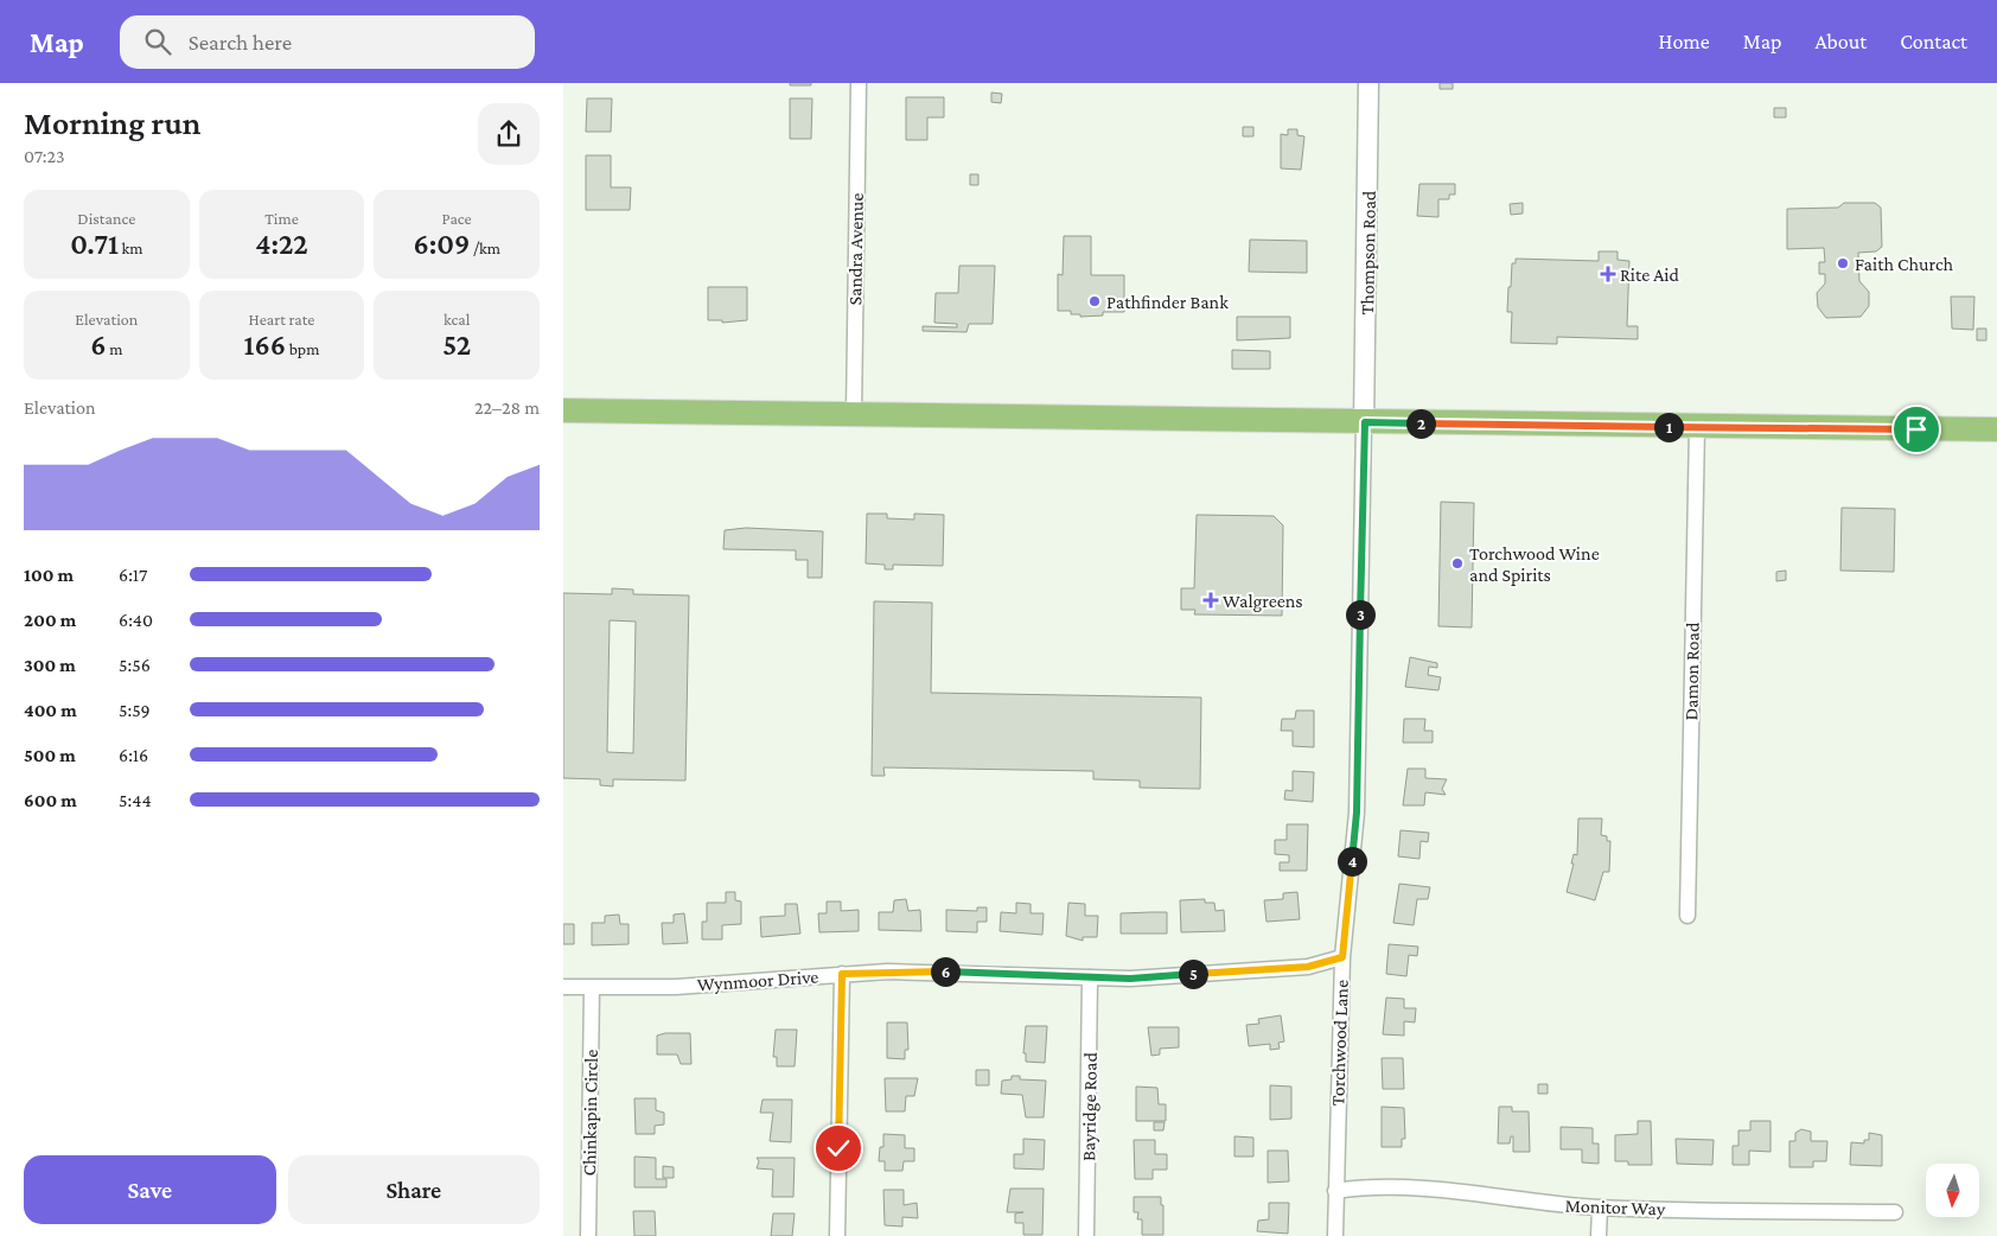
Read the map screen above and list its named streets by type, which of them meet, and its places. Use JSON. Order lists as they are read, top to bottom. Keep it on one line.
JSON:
{"streets":{"street":["Sandra Avenue","Thompson Road","Damon Road","Wynmoor Drive","Torchwood Lane","Bayridge Road","Chinkapin Circle","Monitor Way"]},"crossings":[["Thompson Road","Torchwood Lane"],["Wynmoor Drive","Torchwood Lane"],["Wynmoor Drive","Bayridge Road"],["Wynmoor Drive","Chinkapin Circle"],["Torchwood Lane","Monitor Way"]],"places":{"other":["Faith Church","Pathfinder Bank","Torchwood Wine and Spirits"],"health":["Rite Aid","Walgreens"]},"north":"bottom","page":{"header":"Map","search":"Search here","nav":["Home","Map","About","Contact"],"heading":["Morning run","07:23"],"stats":[["Distance","0.71 km"],["Time","4:22"],["Pace","6:09 /km"],["Elevation","6 m"],["Heart rate","166 bpm"],["kcal","52"]],"chart":["Elevation","22–28 m"],"pins":["2","1","3","4","6","5"],"list":[{"name":"100 m","note":"6:17"},{"name":"200 m","note":"6:40"},{"name":"300 m","note":"5:56"},{"name":"400 m","note":"5:59"},{"name":"500 m","note":"6:16"},{"name":"600 m","note":"5:44"}],"buttons":["Save","Share"]}}
